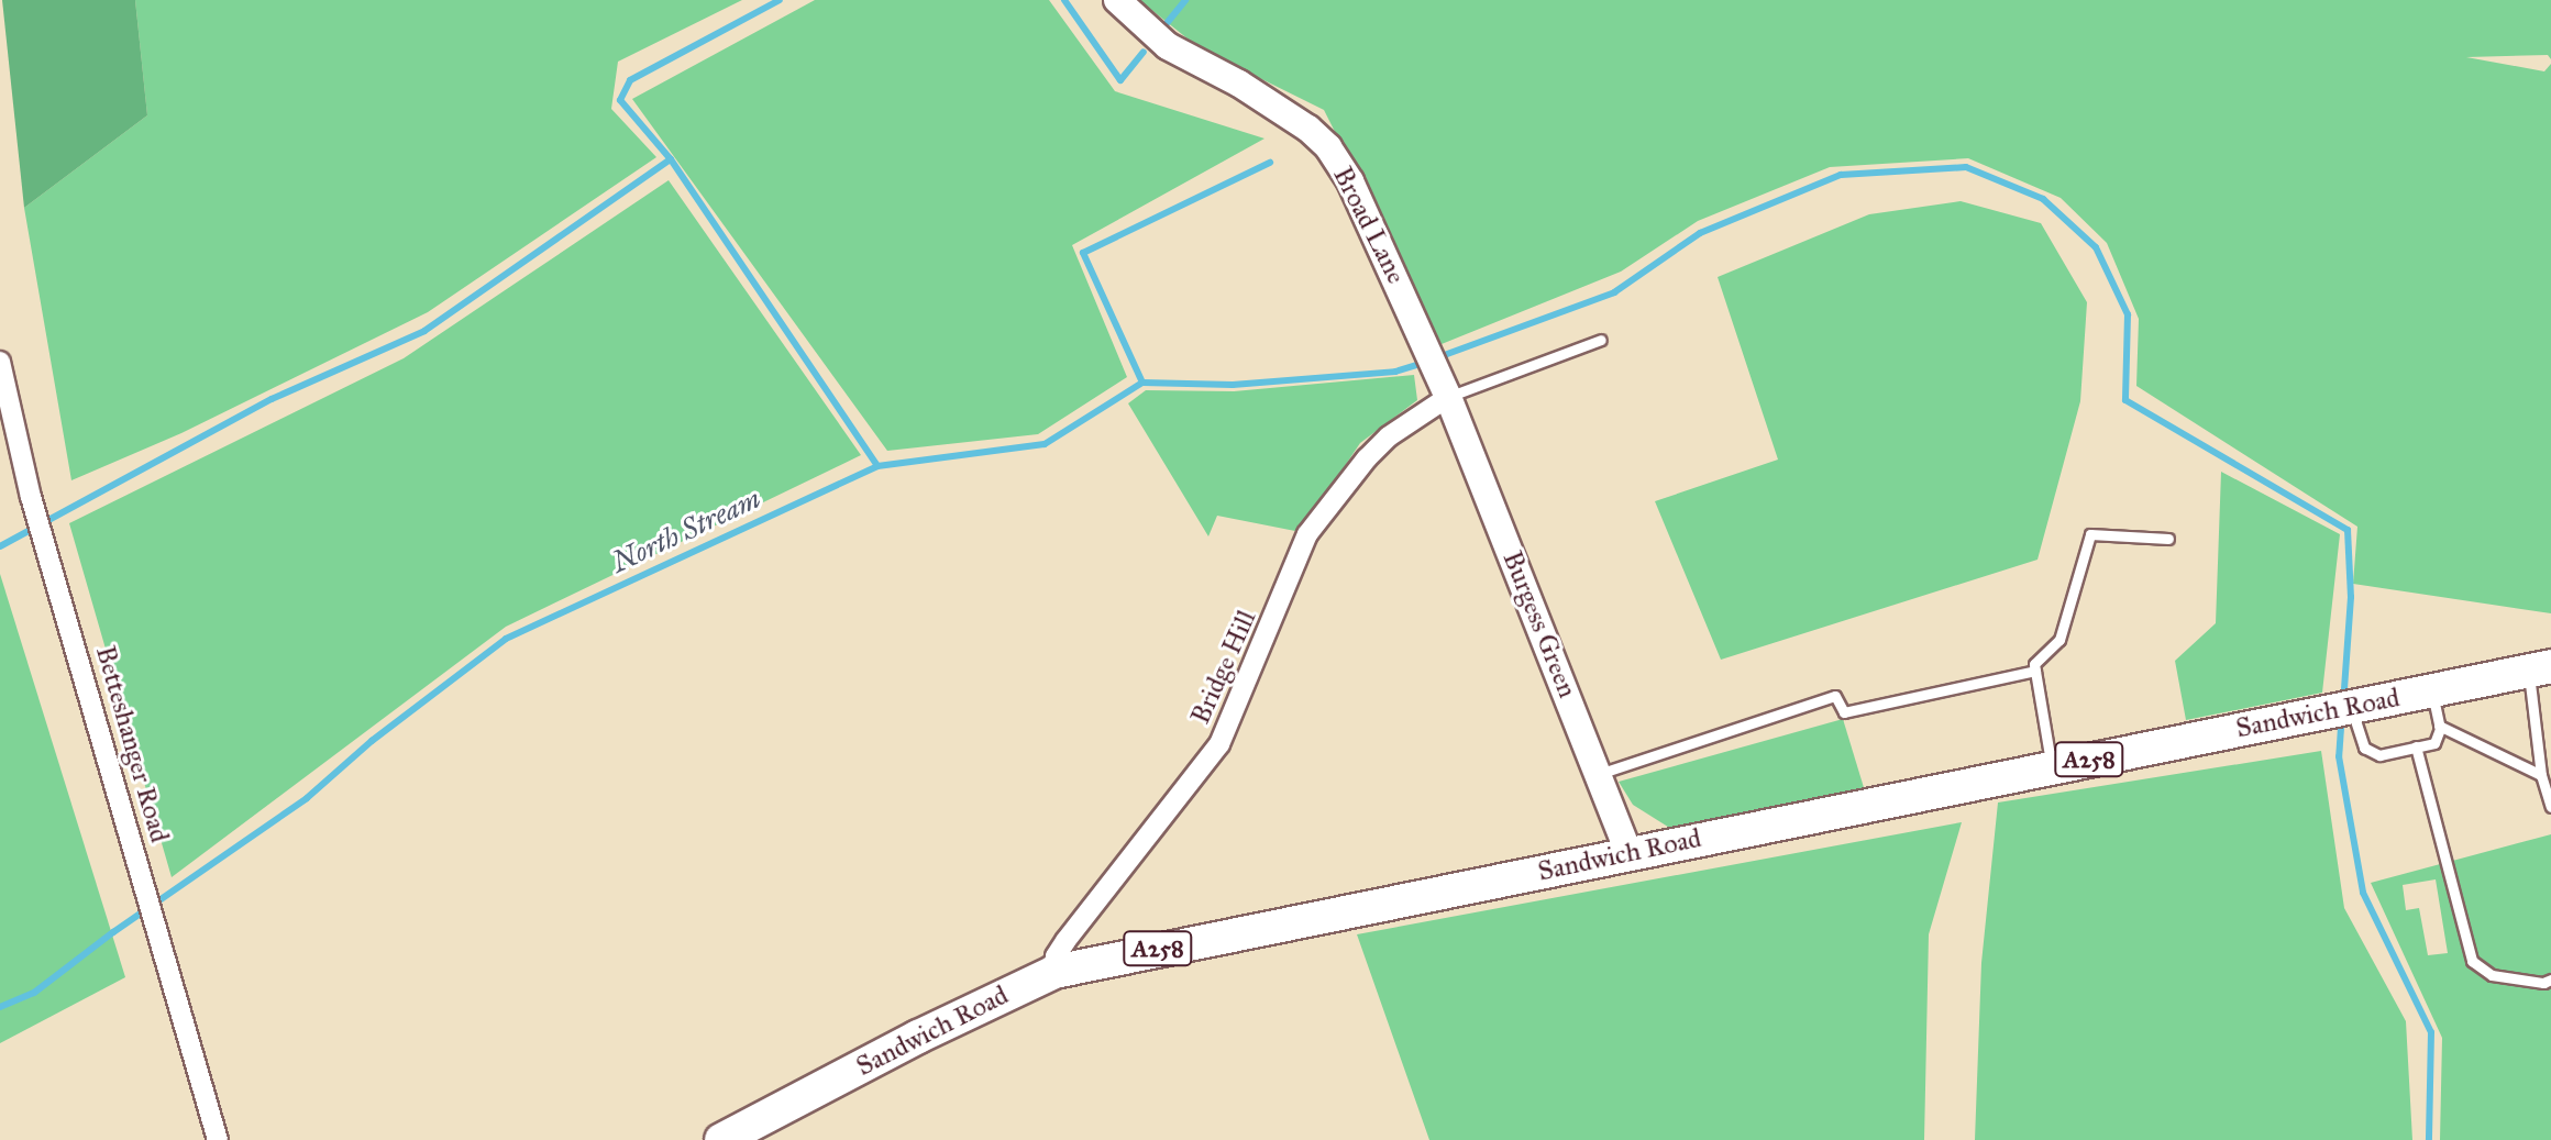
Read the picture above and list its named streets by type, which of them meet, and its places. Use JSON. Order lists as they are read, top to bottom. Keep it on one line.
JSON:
{"streets":{"main road":["Sandwich Road","A258"],"street":["Broad Lane","Burgess Green","Bridge Hill","Betteshanger Road"]},"crossings":[["Broad Lane","Burgess Green"],["Broad Lane","Bridge Hill"],["Burgess Green","Bridge Hill"],["Burgess Green","Sandwich Road"],["Bridge Hill","Sandwich Road"]],"water":["North Stream"]}
